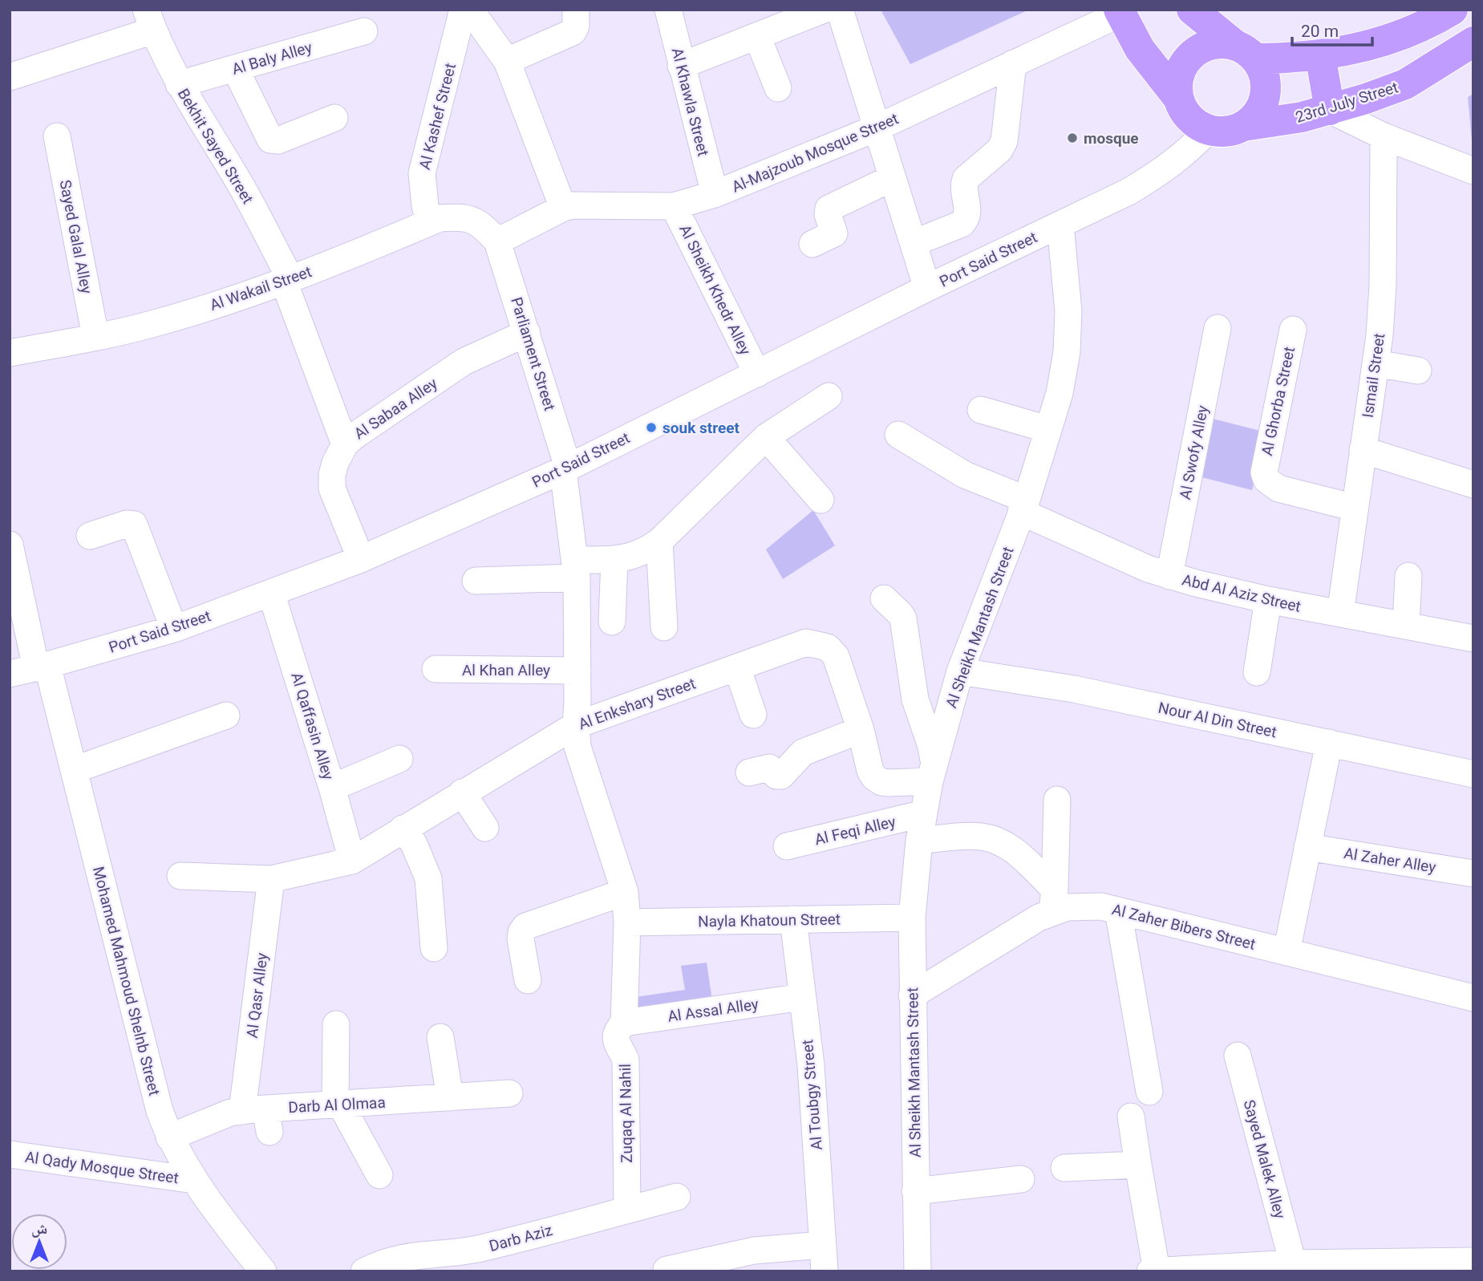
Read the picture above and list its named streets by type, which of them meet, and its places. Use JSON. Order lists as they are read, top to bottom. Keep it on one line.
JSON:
{"streets":{"main road":["23rd July Street"],"street":["Al Baly Alley","Al Khawla Street","Al Kashef Street","Bekhit Sayed Street","Al-Majzoub Mosque Street","Sayed Galal Alley","Port Said Street","Al Wakail Street","Al Sheikh Khedr Alley","Parliament Street","Ismail Street","Al Ghorba Street","Al Sabaa Alley","Al Swofy Alley","Abd Al Aziz Street","Al Sheikh Mantash Street","Al Khan Alley","Al Enkshary Street","Nour Al Din Street","Al Qaffasin Alley","Al Feqi Alley","Al Zaher Alley","Nayla Khatoun Street","Al Zaher Bibers Street","Mohamed Mahmoud Shelnb Street","Al Qasr Alley","Al Assal Alley","Al Toubgy Street","Darb Al Olmaa","Zuqaq Al Nahil","Sayed Malek Alley","Al Qady Mosque Street","Darb Aziz"]},"crossings":[["Al Baly Alley","Bekhit Sayed Street"],["Al Khawla Street","Al-Majzoub Mosque Street"],["23rd July Street","Port Said Street"],["Al Kashef Street","Al Wakail Street"],["Bekhit Sayed Street","Al Wakail Street"],["Bekhit Sayed Street","Al Sabaa Alley"],["Al-Majzoub Mosque Street","Al Wakail Street"],["Al-Majzoub Mosque Street","Al Sheikh Khedr Alley"],["Al-Majzoub Mosque Street","Parliament Street"],["Sayed Galal Alley","Al Wakail Street"],["Port Said Street","Al Sheikh Khedr Alley"],["Port Said Street","Parliament Street"],["Port Said Street","Al Sabaa Alley"],["Port Said Street","Al Sheikh Mantash Street"],["Port Said Street","Al Qaffasin Alley"],["Port Said Street","Mohamed Mahmoud Shelnb Street"],["Al Wakail Street","Parliament Street"],["Parliament Street","Al Sabaa Alley"],["Parliament Street","Al Khan Alley"],["Parliament Street","Al Enkshary Street"],["Parliament Street","Nayla Khatoun Street"],["Parliament Street","Al Assal Alley"],["Parliament Street","Zuqaq Al Nahil"],["Ismail Street","Al Ghorba Street"],["Ismail Street","Abd Al Aziz Street"],["Al Swofy Alley","Abd Al Aziz Street"],["Abd Al Aziz Street","Al Sheikh Mantash Street"],["Al Sheikh Mantash Street","Al Enkshary Street"],["Al Sheikh Mantash Street","Nour Al Din Street"],["Al Sheikh Mantash Street","Al Feqi Alley"],["Al Sheikh Mantash Street","Nayla Khatoun Street"],["Al Sheikh Mantash Street","Al Zaher Bibers Street"],["Al Enkshary Street","Al Qaffasin Alley"],["Al Enkshary Street","Al Qasr Alley"],["Nayla Khatoun Street","Al Toubgy Street"],["Mohamed Mahmoud Shelnb Street","Darb Al Olmaa"],["Mohamed Mahmoud Shelnb Street","Al Qady Mosque Street"],["Al Qasr Alley","Darb Al Olmaa"],["Al Assal Alley","Al Toubgy Street"],["Al Assal Alley","Zuqaq Al Nahil"],["Zuqaq Al Nahil","Darb Aziz"]],"places":["mosque","souk street"],"scale_bar":"20 m","north":"top"}
